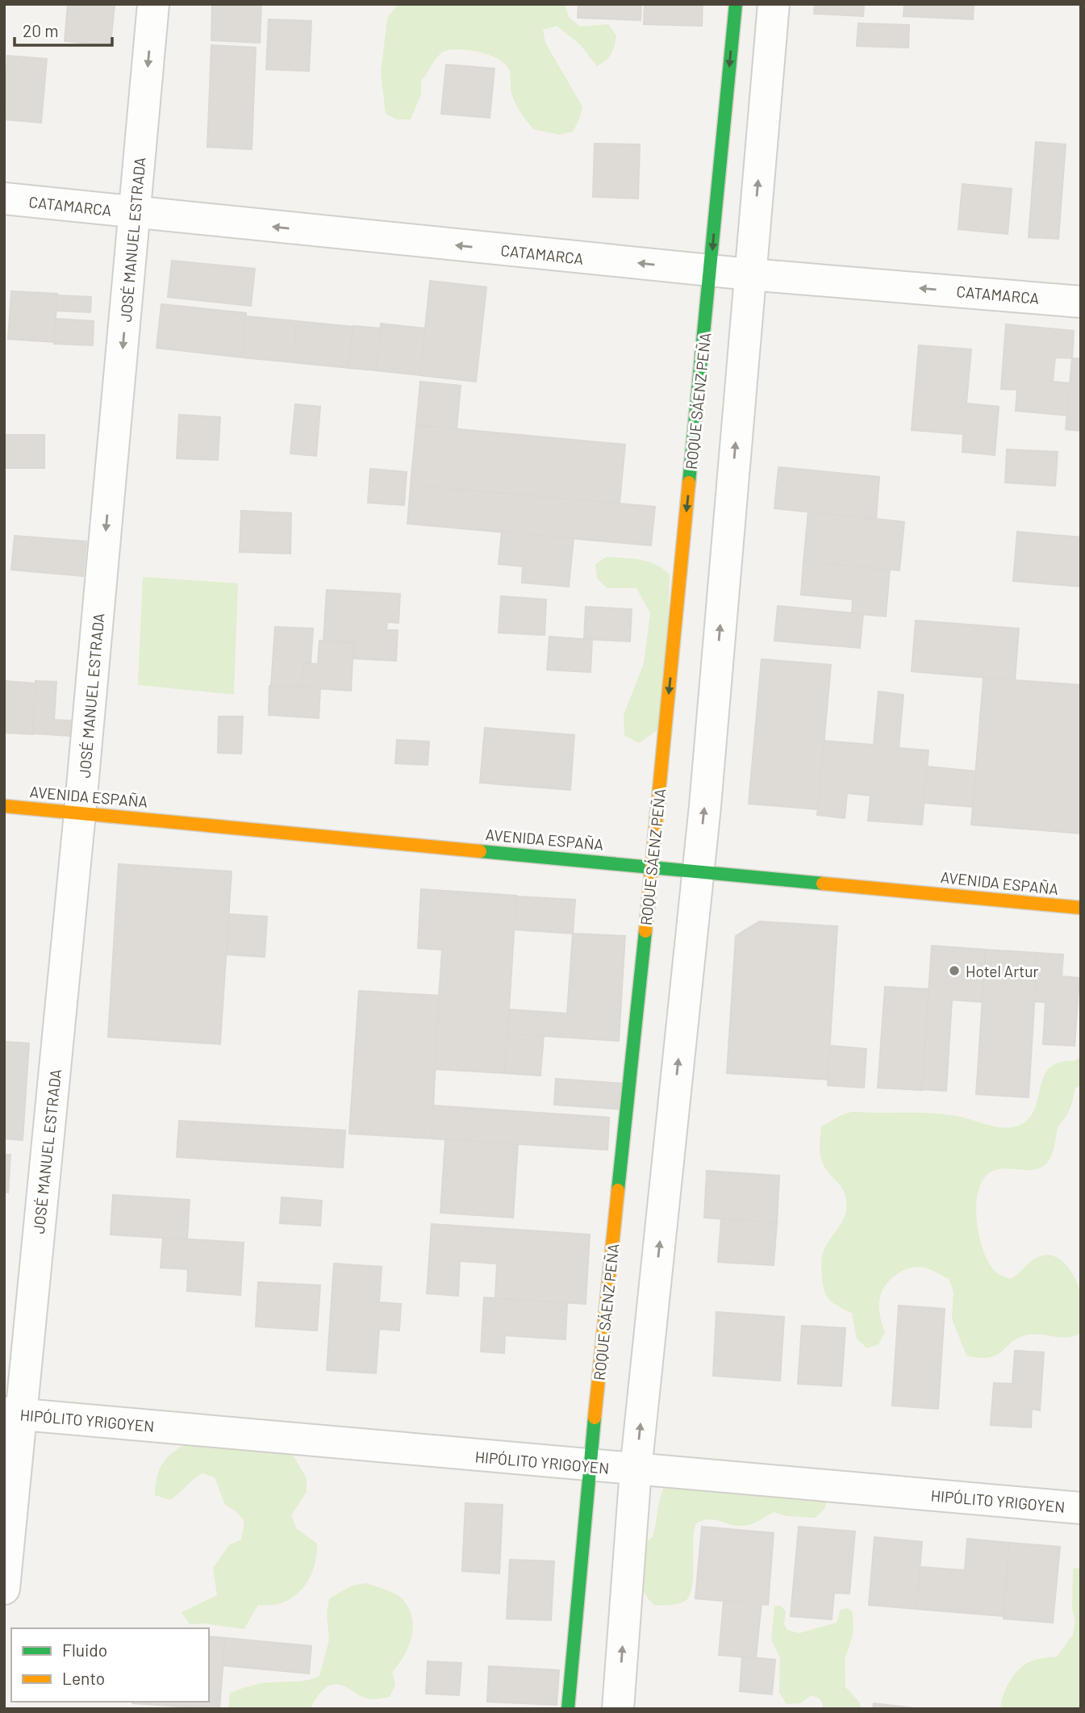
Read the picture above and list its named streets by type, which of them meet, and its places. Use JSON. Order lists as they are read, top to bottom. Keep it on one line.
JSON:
{"streets":{"street":["CATAMARCA","JOSÉ MANUEL ESTRADA","ROQUE SÁENZ PEÑA","AVENIDA ESPAÑA","HIPÓLITO YRIGOYEN"]},"crossings":[["CATAMARCA","JOSÉ MANUEL ESTRADA"],["CATAMARCA","ROQUE SÁENZ PEÑA"],["JOSÉ MANUEL ESTRADA","AVENIDA ESPAÑA"],["JOSÉ MANUEL ESTRADA","HIPÓLITO YRIGOYEN"],["ROQUE SÁENZ PEÑA","AVENIDA ESPAÑA"],["ROQUE SÁENZ PEÑA","HIPÓLITO YRIGOYEN"]],"one_way":["CATAMARCA","JOSÉ MANUEL ESTRADA"],"places":["Hotel Artur"],"legend":["Fluido","Lento"],"scale_bar":"20 m"}
